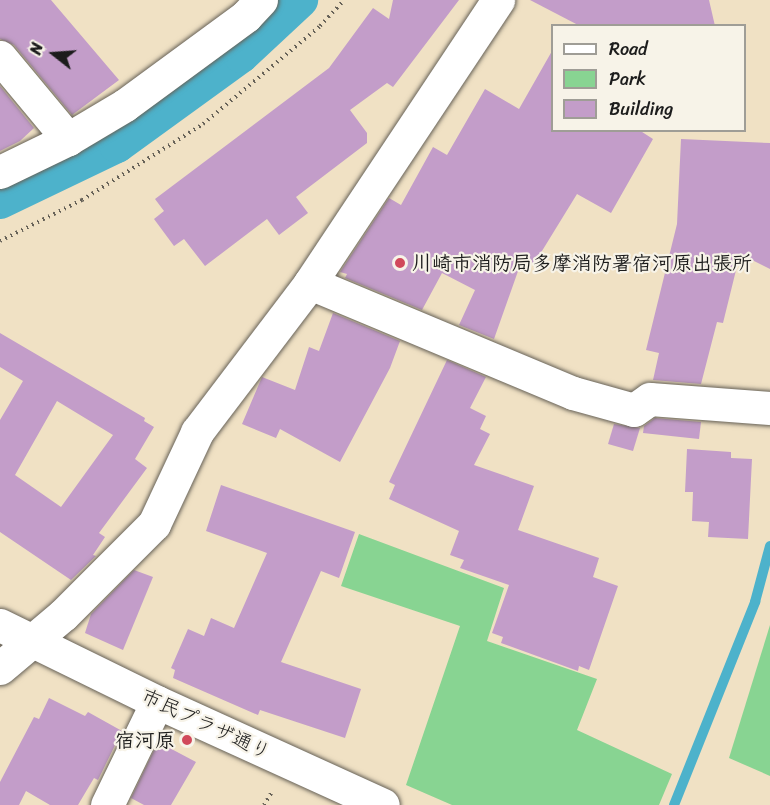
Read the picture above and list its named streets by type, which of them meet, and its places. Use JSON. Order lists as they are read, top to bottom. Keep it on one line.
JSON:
{"streets":{"street":["市民プラザ通り"]},"places":["川崎市消防局多摩消防署宿河原出張所","宿河原"],"legend":["Road","Park","Building"],"north":"left"}
